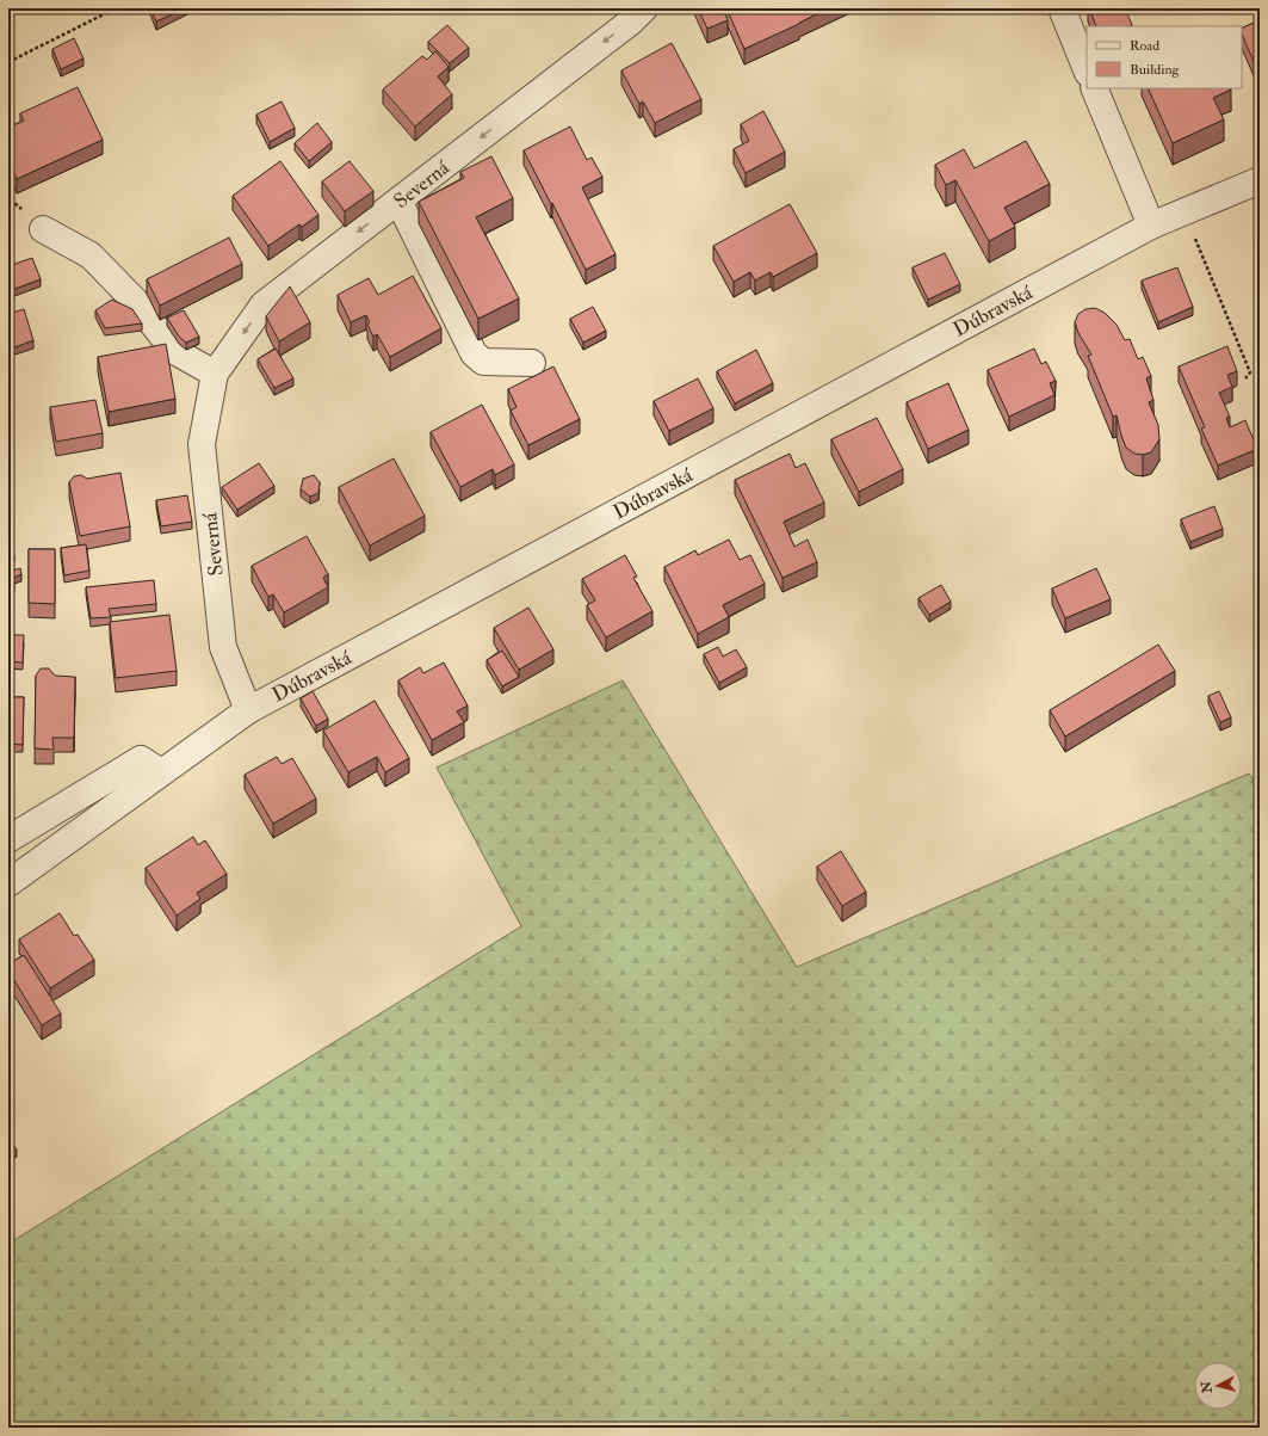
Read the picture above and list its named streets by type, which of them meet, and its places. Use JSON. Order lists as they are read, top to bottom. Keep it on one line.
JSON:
{"streets":{"street":["Severná","Dúbravská"]},"crossings":[["Severná","Dúbravská"]],"one_way":["Severná"],"legend":["Road","Building"],"north":"left"}
